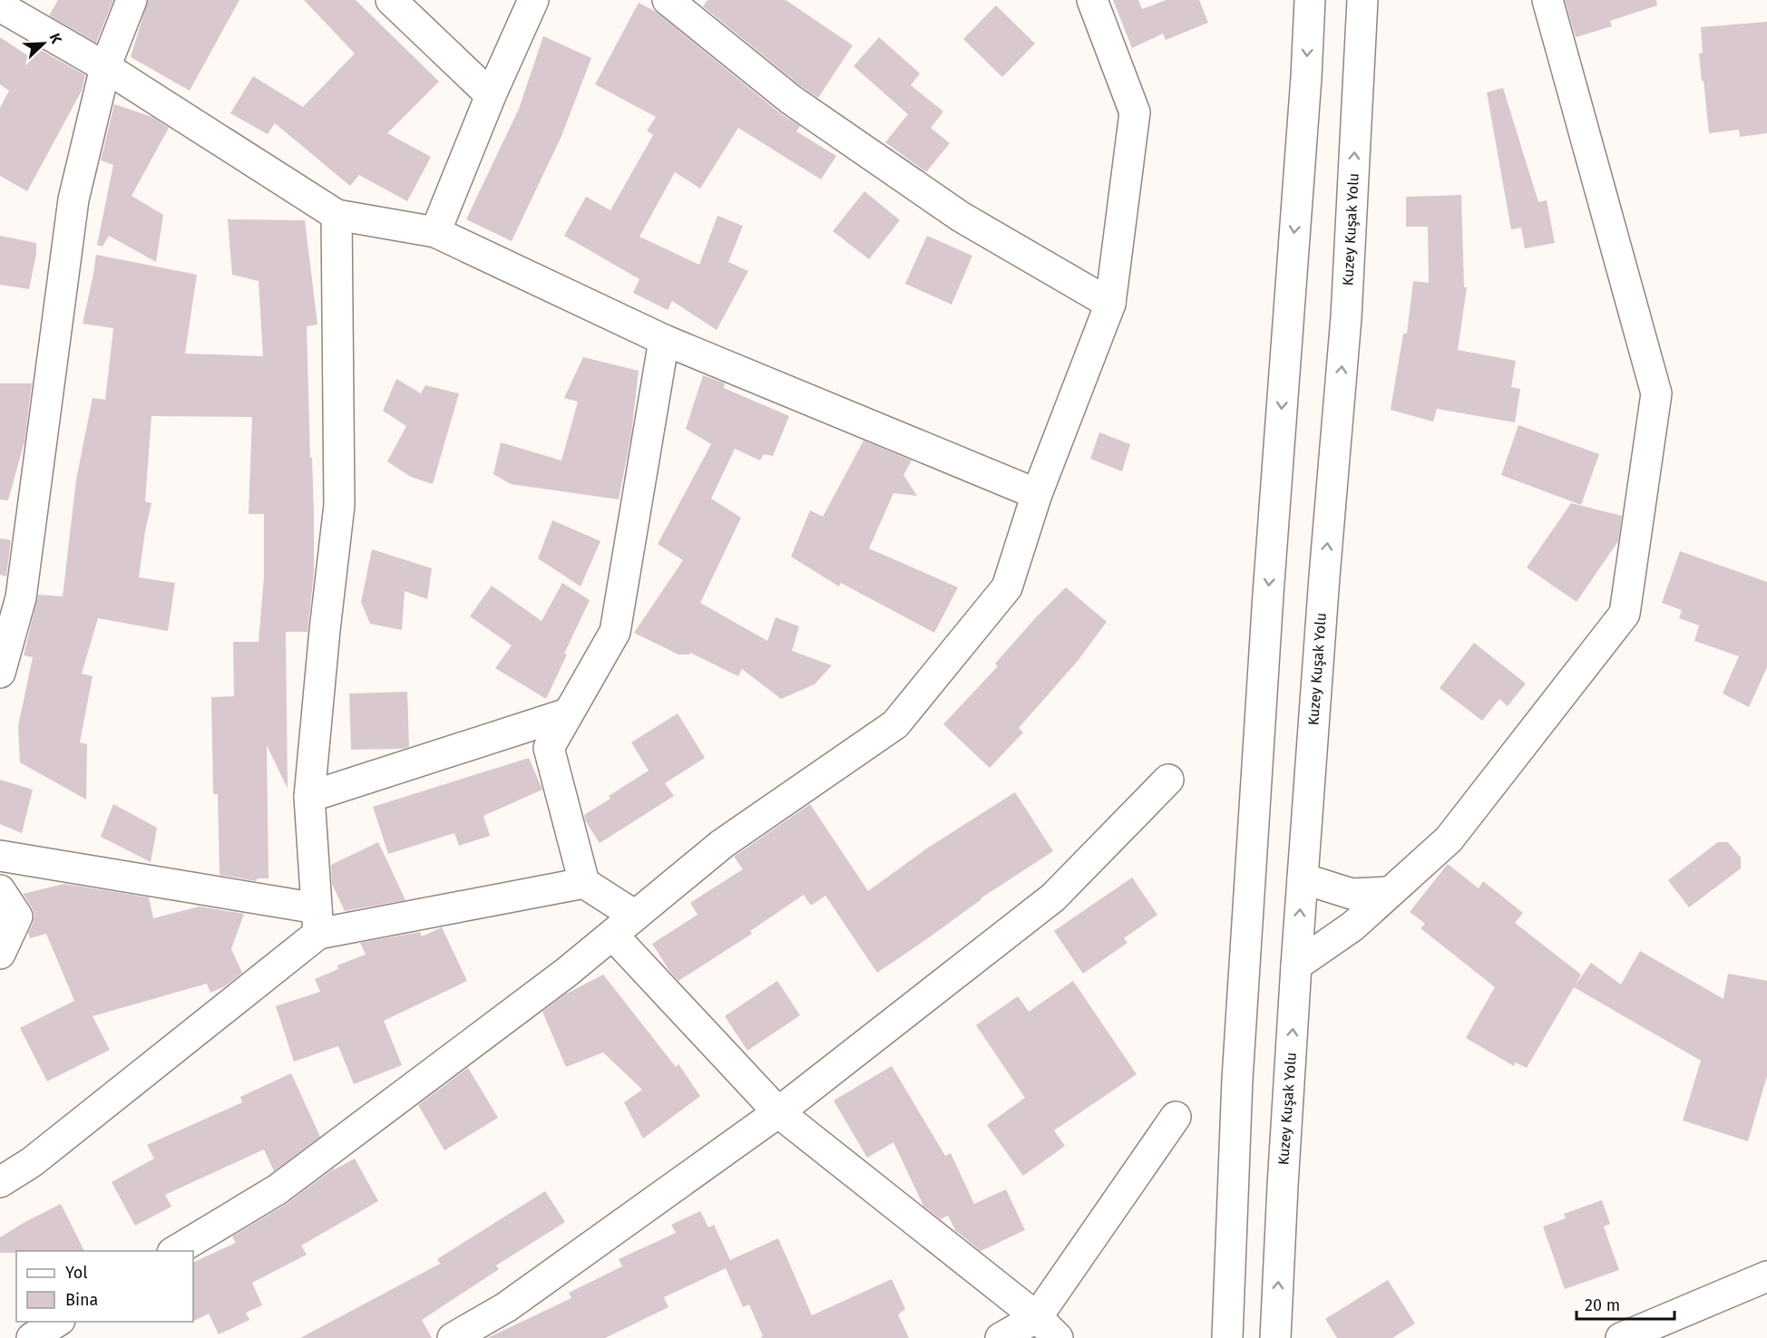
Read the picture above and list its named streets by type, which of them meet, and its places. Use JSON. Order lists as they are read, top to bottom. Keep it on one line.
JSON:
{"streets":{"street":["Kuzey Kuşak Yolu"]},"legend":["Yol","Bina"],"scale_bar":"20 m","north":"top right"}
